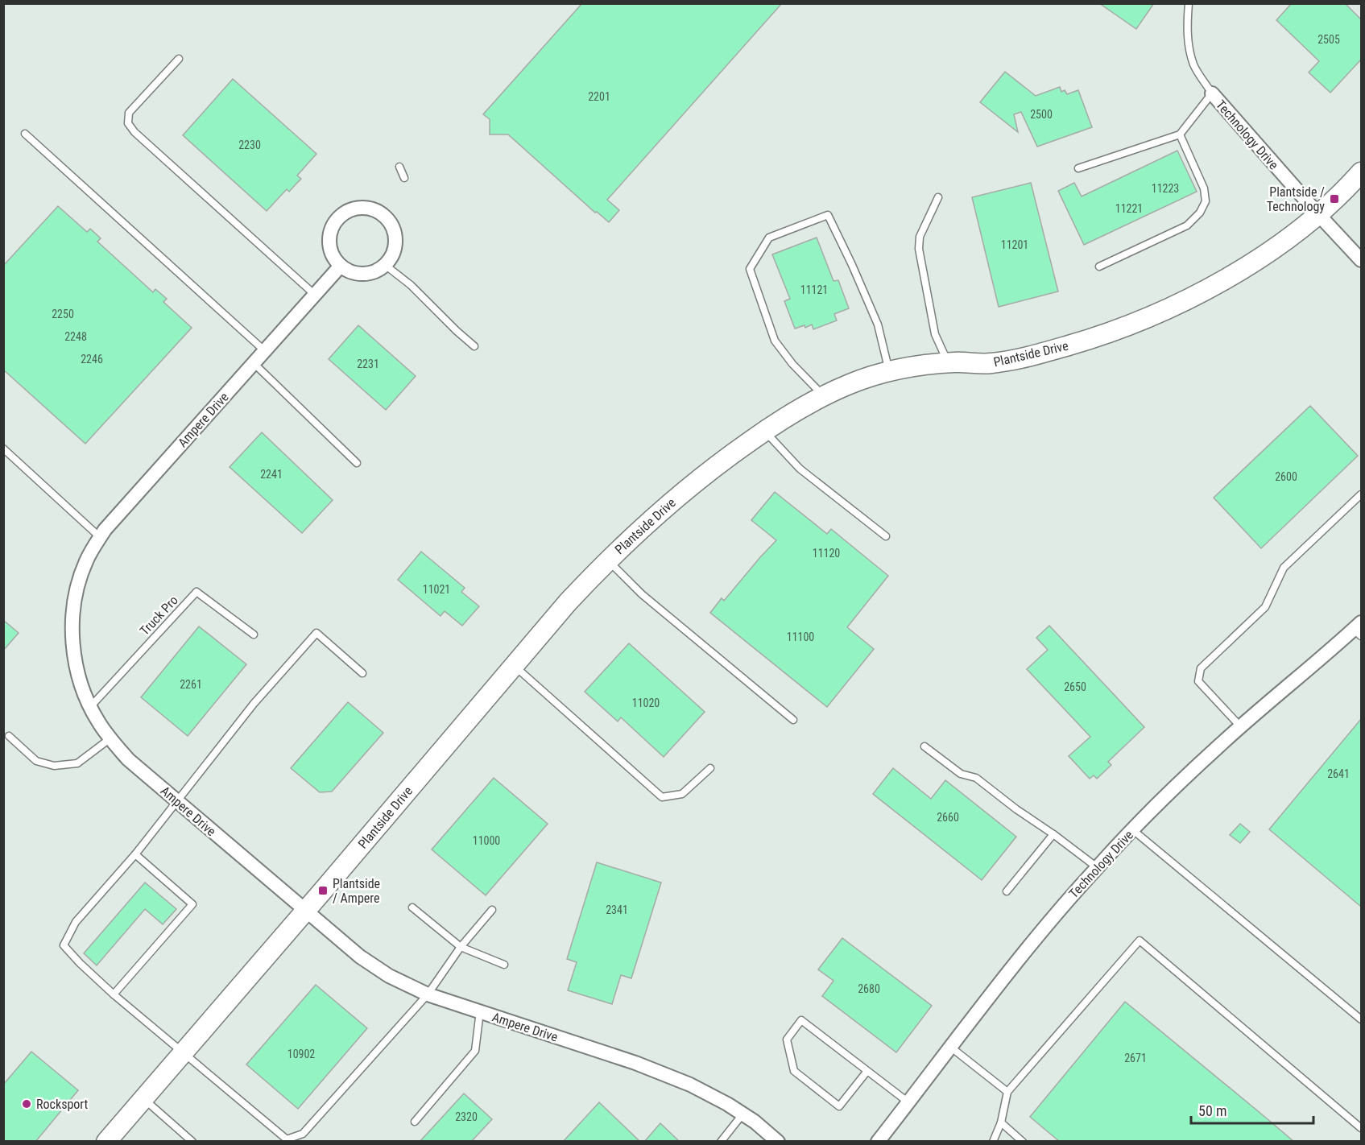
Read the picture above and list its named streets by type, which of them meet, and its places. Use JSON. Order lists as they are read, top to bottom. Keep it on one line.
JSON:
{"streets":{"street":["Technology Drive","Plantside Drive","Ampere Drive"],"lane":["Truck Pro"]},"crossings":[["Technology Drive","Plantside Drive"],["Plantside Drive","Ampere Drive"],["Ampere Drive","Truck Pro"]],"places":{"transit":["Plantside / Technology","Plantside / Ampere"],"other":["Rocksport"]},"house_numbers":["2505","2201","2500","2230","11223","11221","11201","11121","2250","2248","2246","2231","2241","2600","11120","11021","11100","2261","2650","11020","2641","2660","11000","2341","2680","10902","2671","2320"],"scale_bar":"50 m"}
